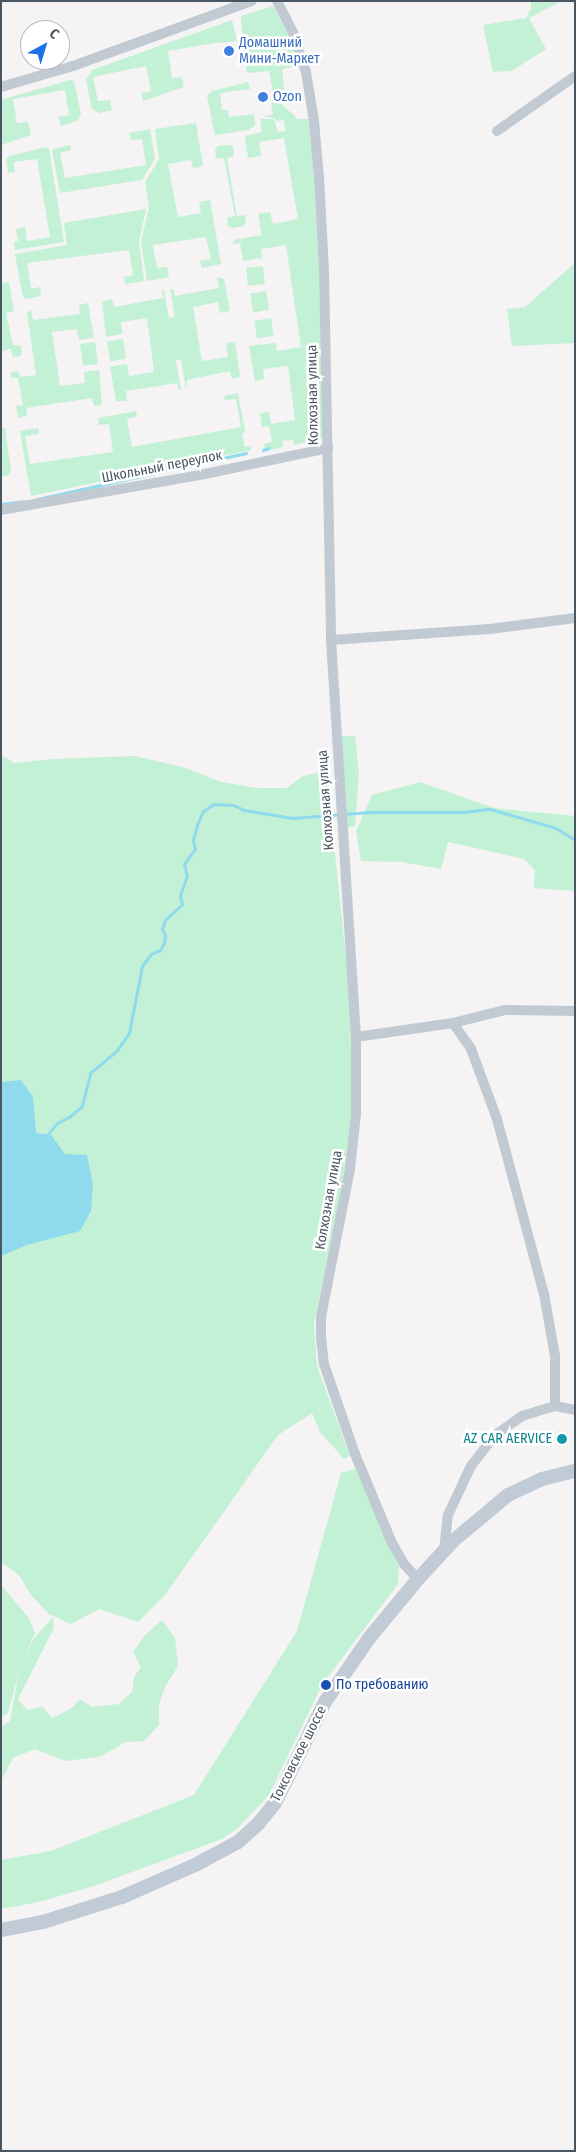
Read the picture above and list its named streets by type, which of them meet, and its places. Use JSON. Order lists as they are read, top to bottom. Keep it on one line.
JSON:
{"streets":{"main road":["Токсовское шоссе"],"street":["Колхозная улица","Школьный переулок"]},"crossings":[["Колхозная улица","Школьный переулок"],["Колхозная улица","Токсовское шоссе"]],"places":["Домашний Мини-Маркет","Ozon","AZ CAR AERVICE","По требованию"],"north":"top right"}
